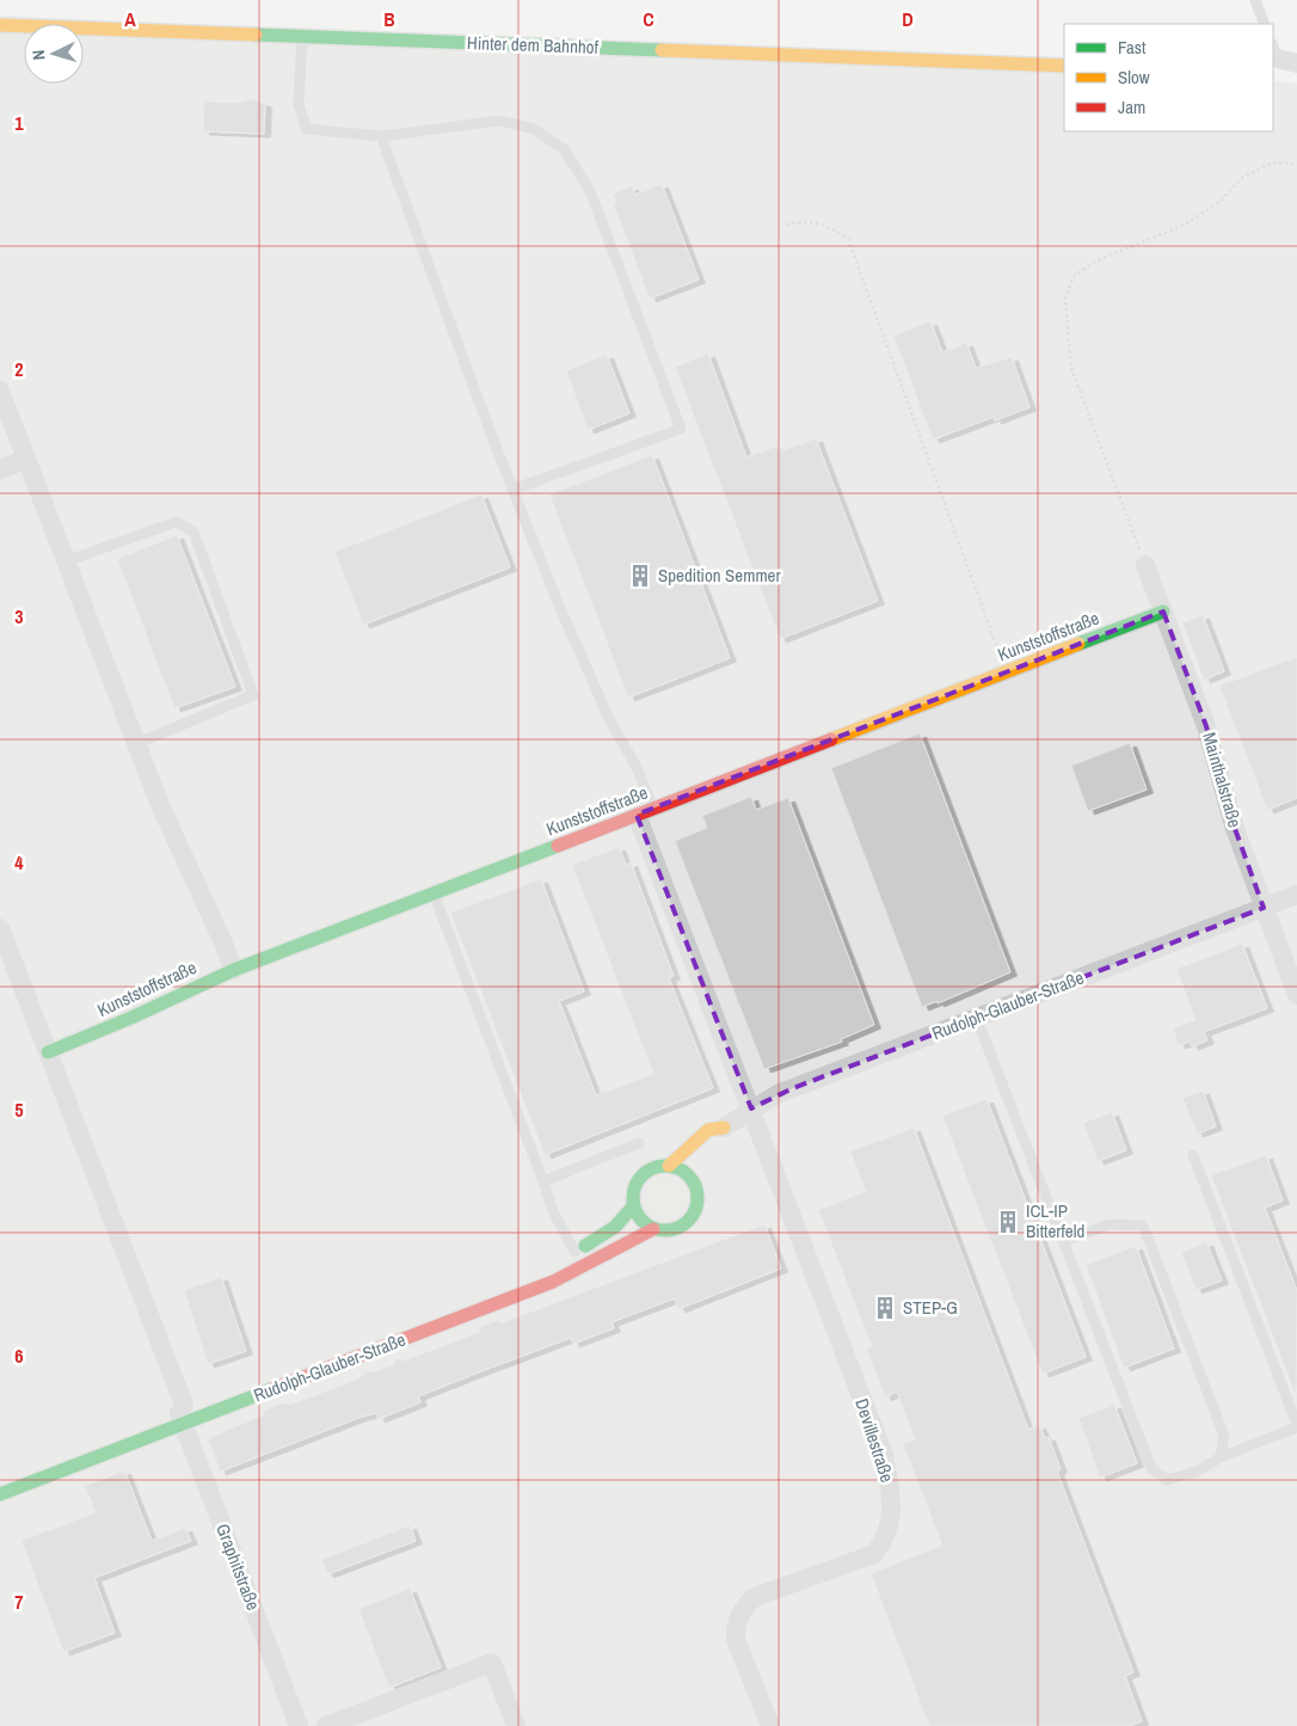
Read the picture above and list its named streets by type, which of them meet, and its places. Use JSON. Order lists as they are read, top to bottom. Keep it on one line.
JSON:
{"streets":{"street":["Hinter dem Bahnhof","Kunststoffstraße","Mainthalstraße","Rudolph-Glauber-Straße","Devillestraße","Graphitstraße"]},"crossings":[["Kunststoffstraße","Mainthalstraße"],["Kunststoffstraße","Devillestraße"],["Kunststoffstraße","Graphitstraße"],["Mainthalstraße","Rudolph-Glauber-Straße"],["Rudolph-Glauber-Straße","Devillestraße"],["Rudolph-Glauber-Straße","Graphitstraße"]],"places":{"building":["Spedition Semmer","ICL-IP Bitterfeld","STEP-G"]},"legend":["Fast","Slow","Jam"],"north":"left","grid":{"columns":["A","B","C","D"],"rows":["1","2","3","4","5","6","7"]}}
